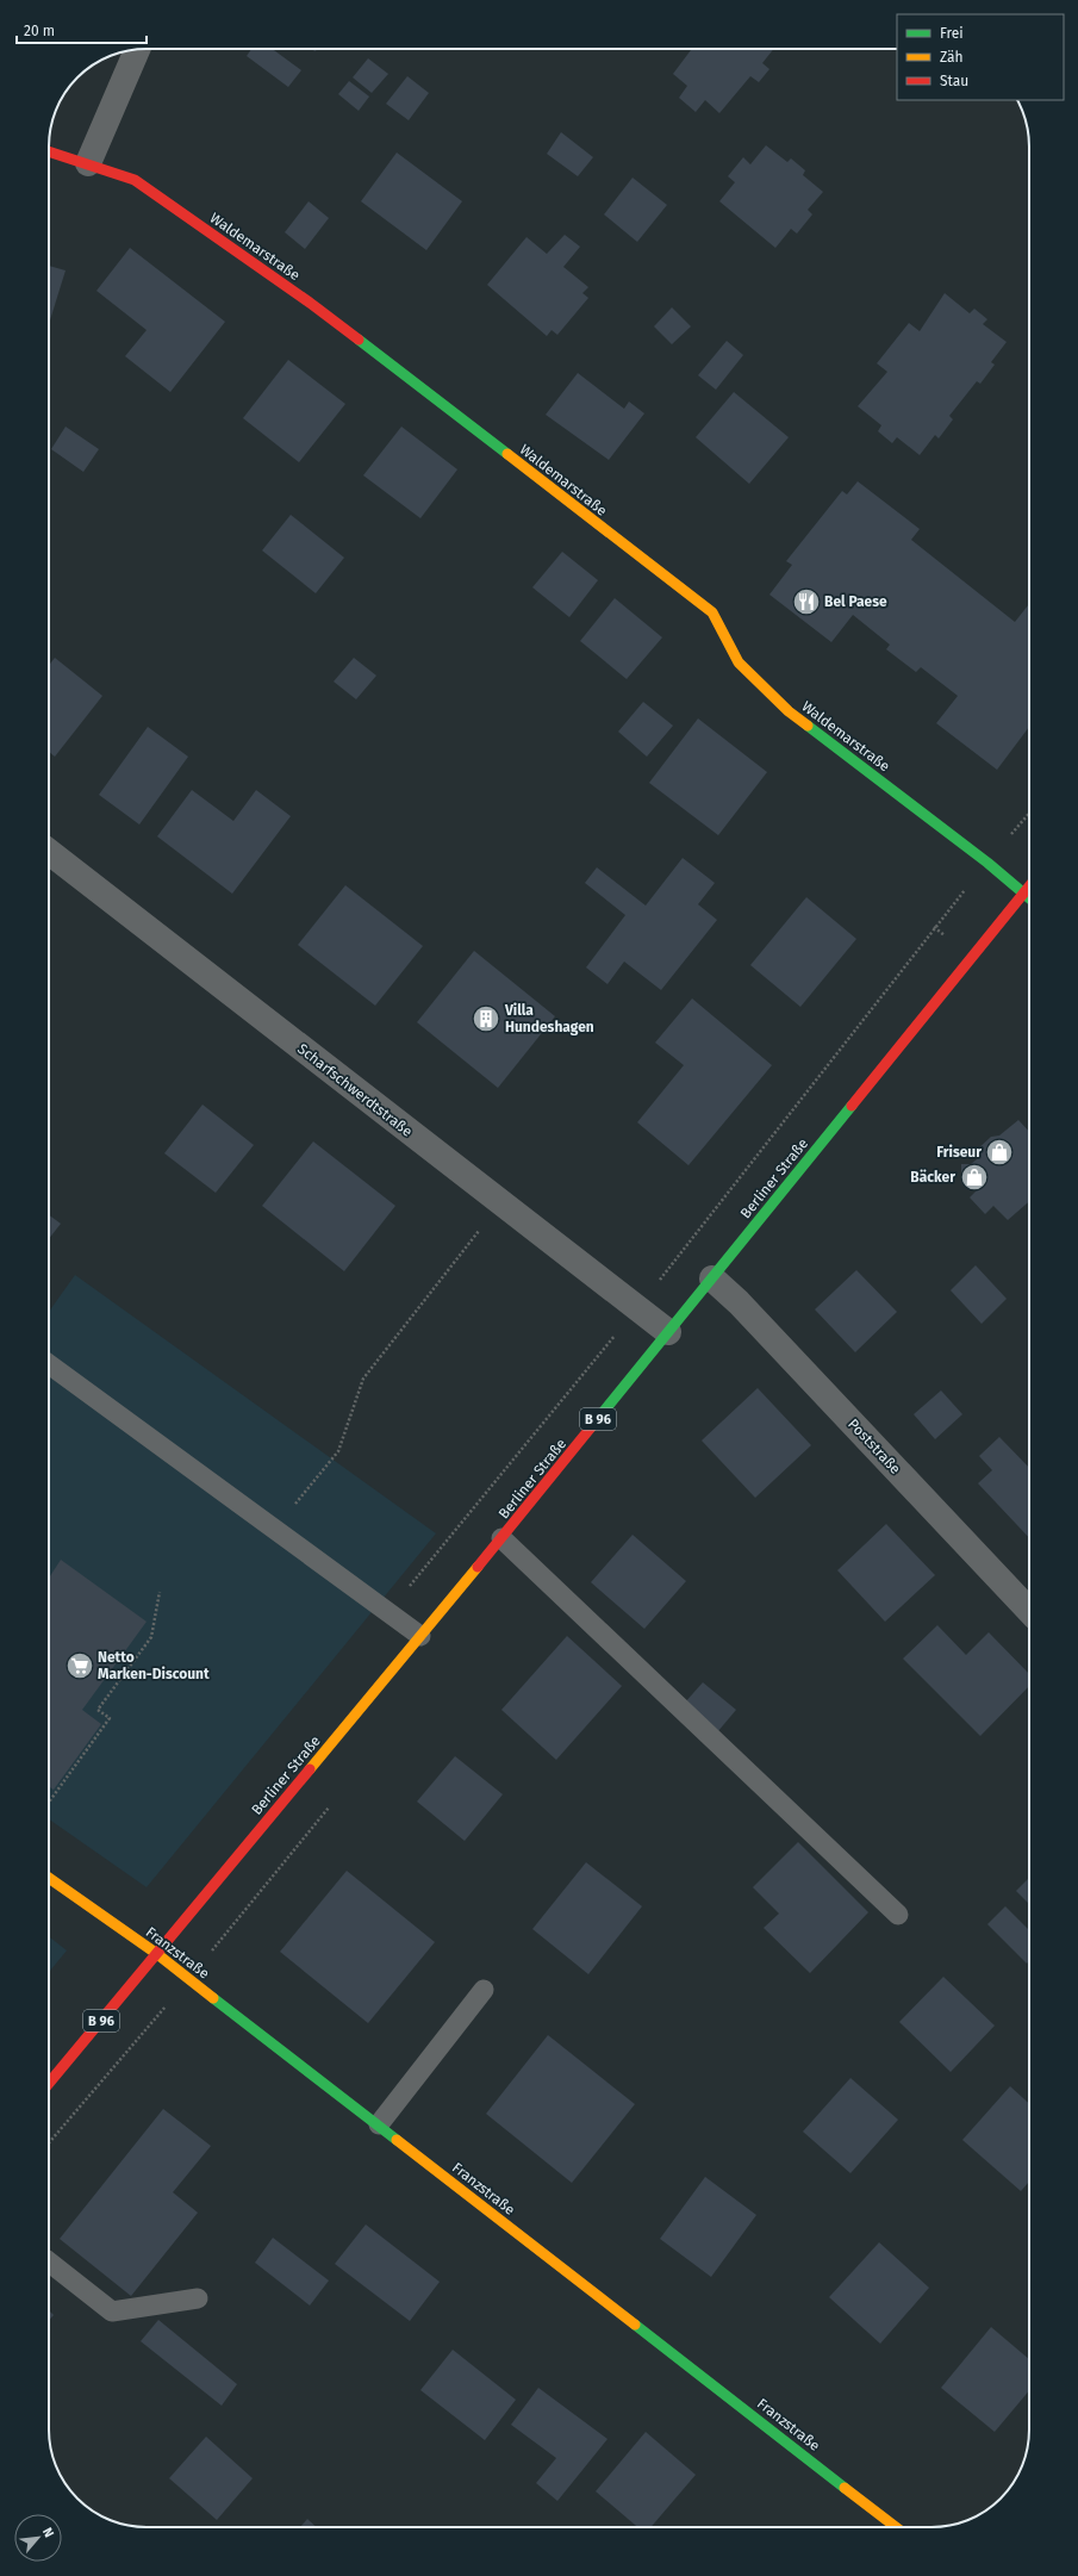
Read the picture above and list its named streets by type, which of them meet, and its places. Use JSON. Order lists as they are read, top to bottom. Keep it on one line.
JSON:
{"streets":{"street":["Waldemarstraße","Scharfschwerdtstraße","Berliner Straße","B 96","Poststraße","Franzstraße"]},"crossings":[["Waldemarstraße","Berliner Straße"],["Scharfschwerdtstraße","Berliner Straße"],["Berliner Straße","Poststraße"],["Berliner Straße","Franzstraße"]],"places":{"restaurant":["Bel Paese"],"building":["Villa Hundeshagen"],"shop":["Friseur","Bäcker"],"supermarket":["Netto Marken-Discount"]},"legend":["Frei","Zäh","Stau"],"scale_bar":"20 m","north":"top right"}
